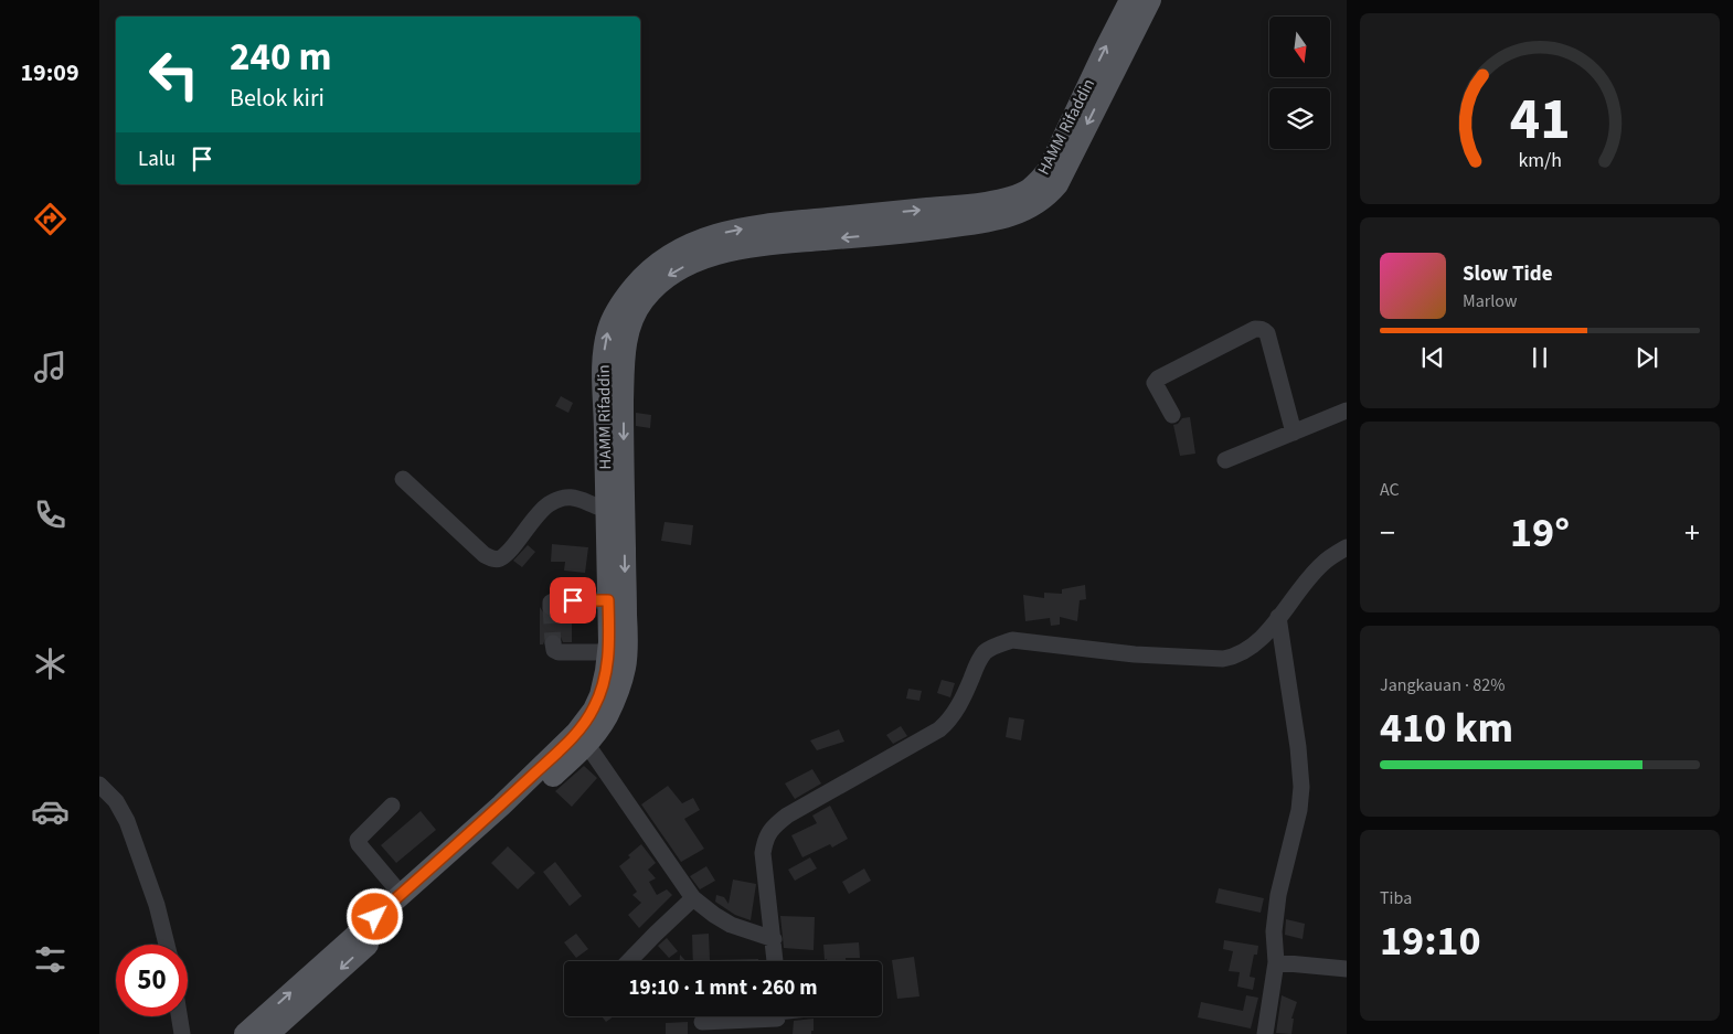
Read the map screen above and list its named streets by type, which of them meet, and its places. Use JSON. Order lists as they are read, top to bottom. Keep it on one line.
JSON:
{"streets":{"main road":["HAMM Rifaddin"]},"north":"bottom","page":{"tabs":"19:09","turn":["240 m","Belok kiri"],"then":"Lalu","song":["Slow Tide","Marlow"],"tile":["AC",["Jangkauan · 82%","410 km"],["Tiba","19:10"]],"heat":["−","19°","+"],"limit":"50","trip":"19:10 · 1 mnt · 260 m","gauge":["41","km/h"]}}
